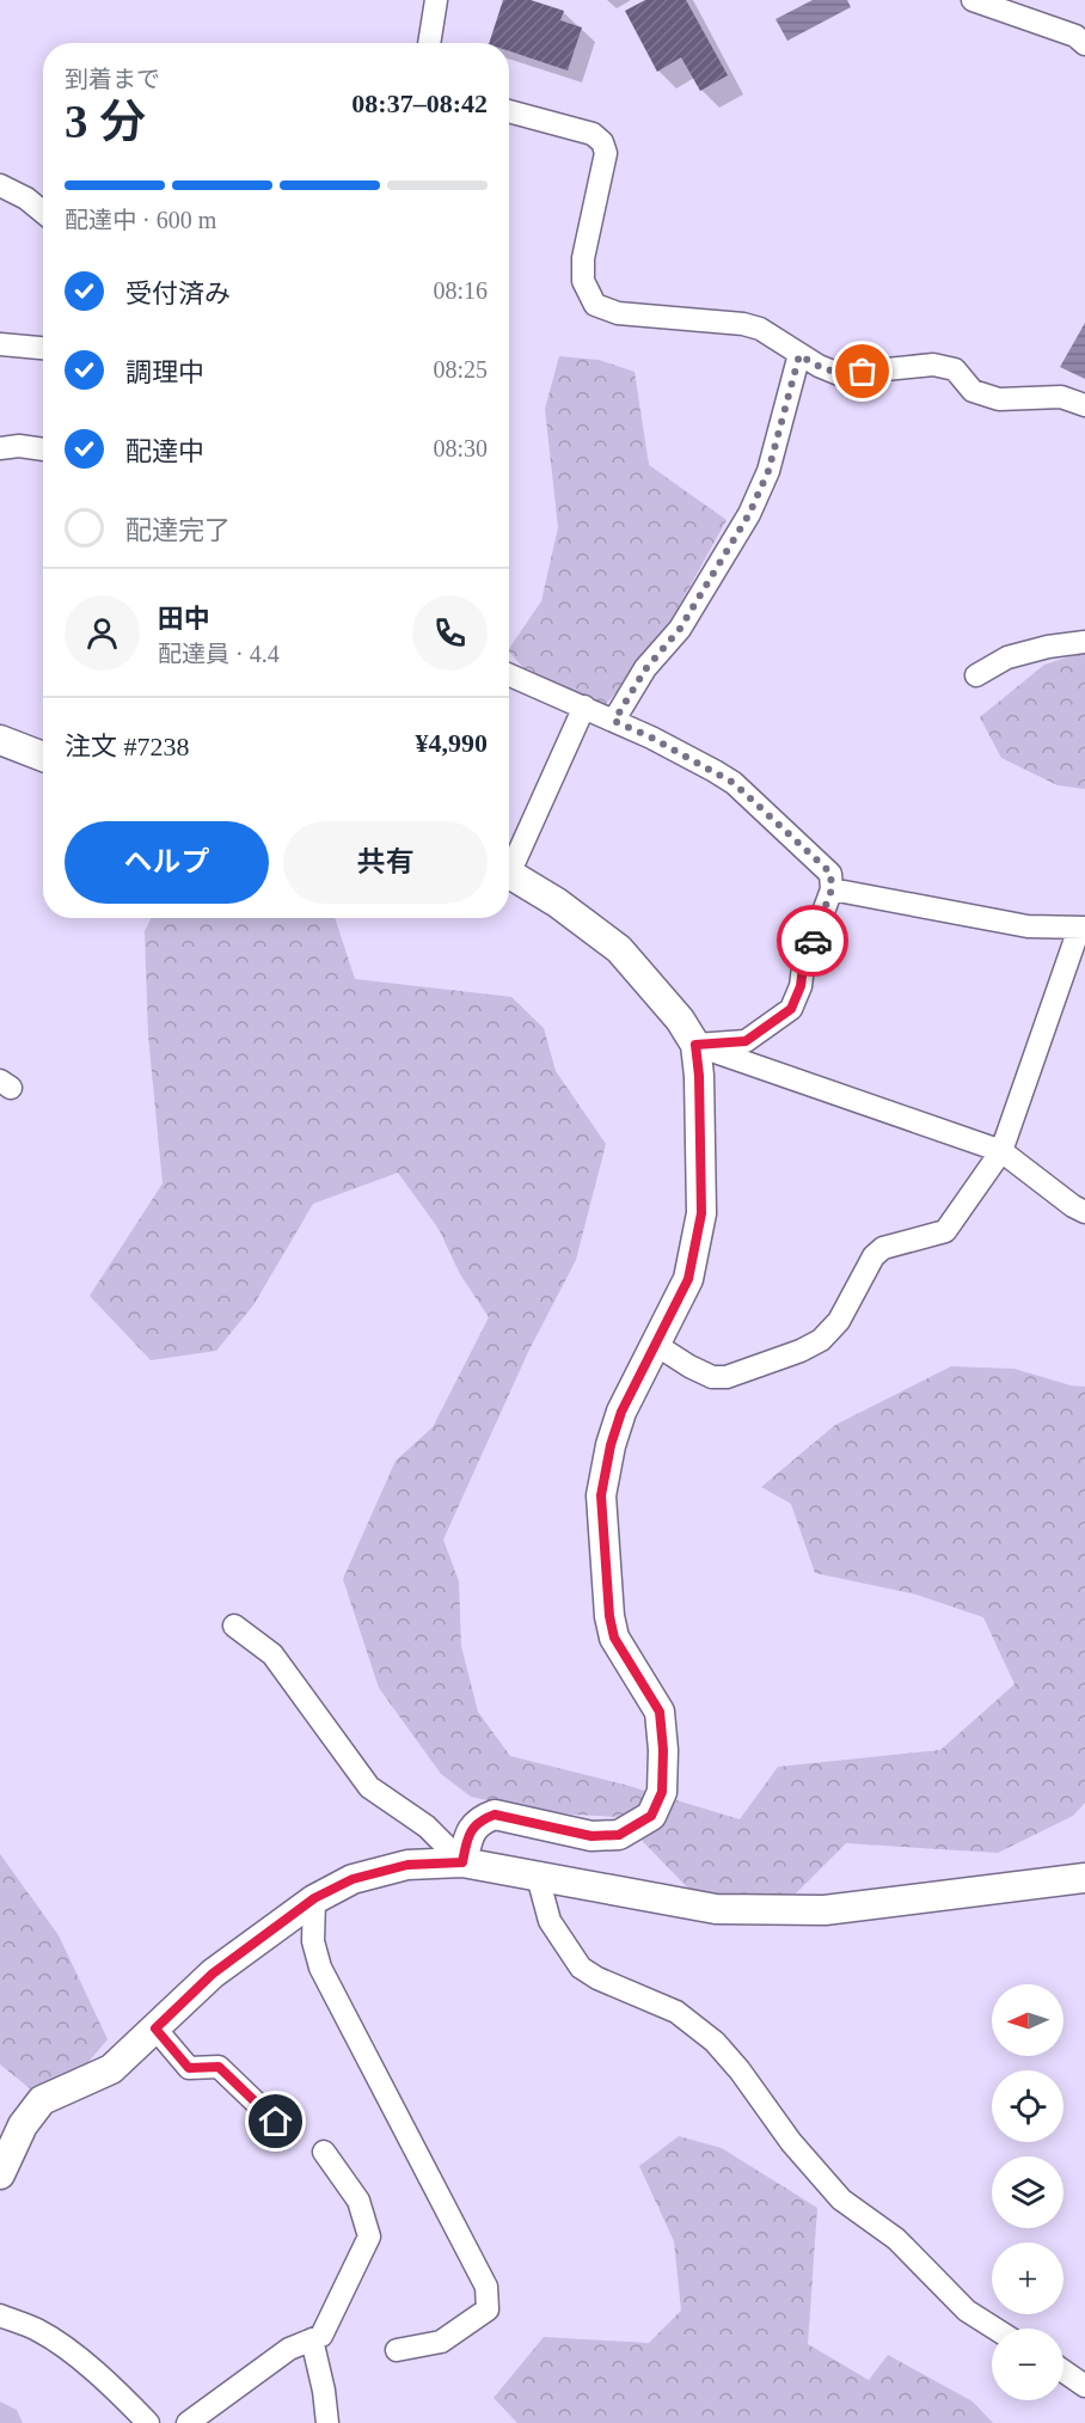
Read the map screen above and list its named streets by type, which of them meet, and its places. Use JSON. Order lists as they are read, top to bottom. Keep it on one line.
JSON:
{"north":"left","page":{"heading":["3 分","到着まで","08:37–08:42"],"panel":["田中","配達員 · 4.4","注文 #7238","¥4,990"],"bar":"配達中 · 600 m","list":[["受付済み","08:16"],["調理中","08:25"],["配達中","08:30"],"配達完了"],"buttons":["ヘルプ","共有"],"map_buttons":["+","−"]}}
